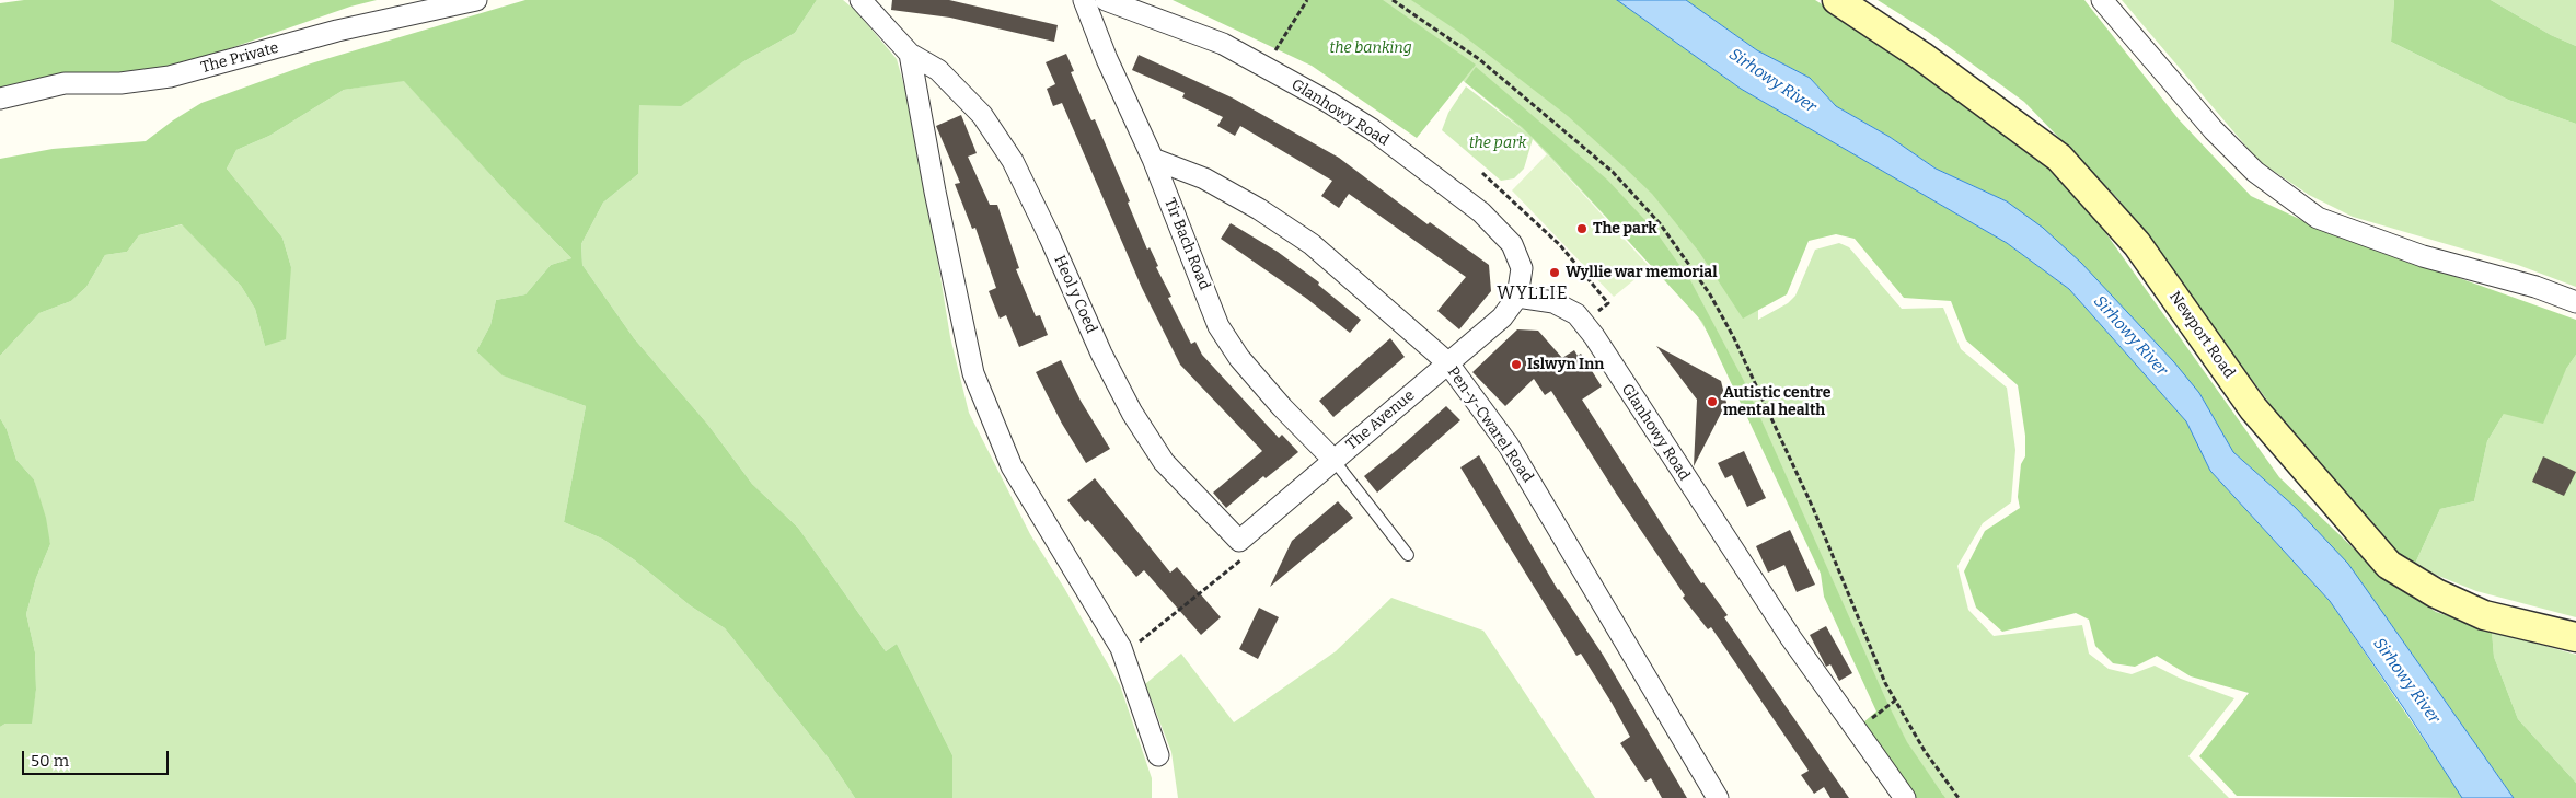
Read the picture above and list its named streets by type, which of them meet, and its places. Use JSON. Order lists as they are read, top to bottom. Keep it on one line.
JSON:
{"streets":{"main road":["Newport Road"],"street":["The Private","Glanhowy Road","Tir Bach Road","Heol y Coed","The Avenue","Pen-y-Cwarel Road"]},"crossings":[["Glanhowy Road","The Avenue"],["Tir Bach Road","The Avenue"],["Tir Bach Road","Pen-y-Cwarel Road"],["Heol y Coed","The Avenue"],["The Avenue","Pen-y-Cwarel Road"]],"districts":["WYLLIE"],"water":["Sirhowy River"],"parks":["the banking","the park"],"places":["The park","Wyllie war memorial","Islwyn Inn","Autistic centre mental health"],"scale_bar":"50 m"}
